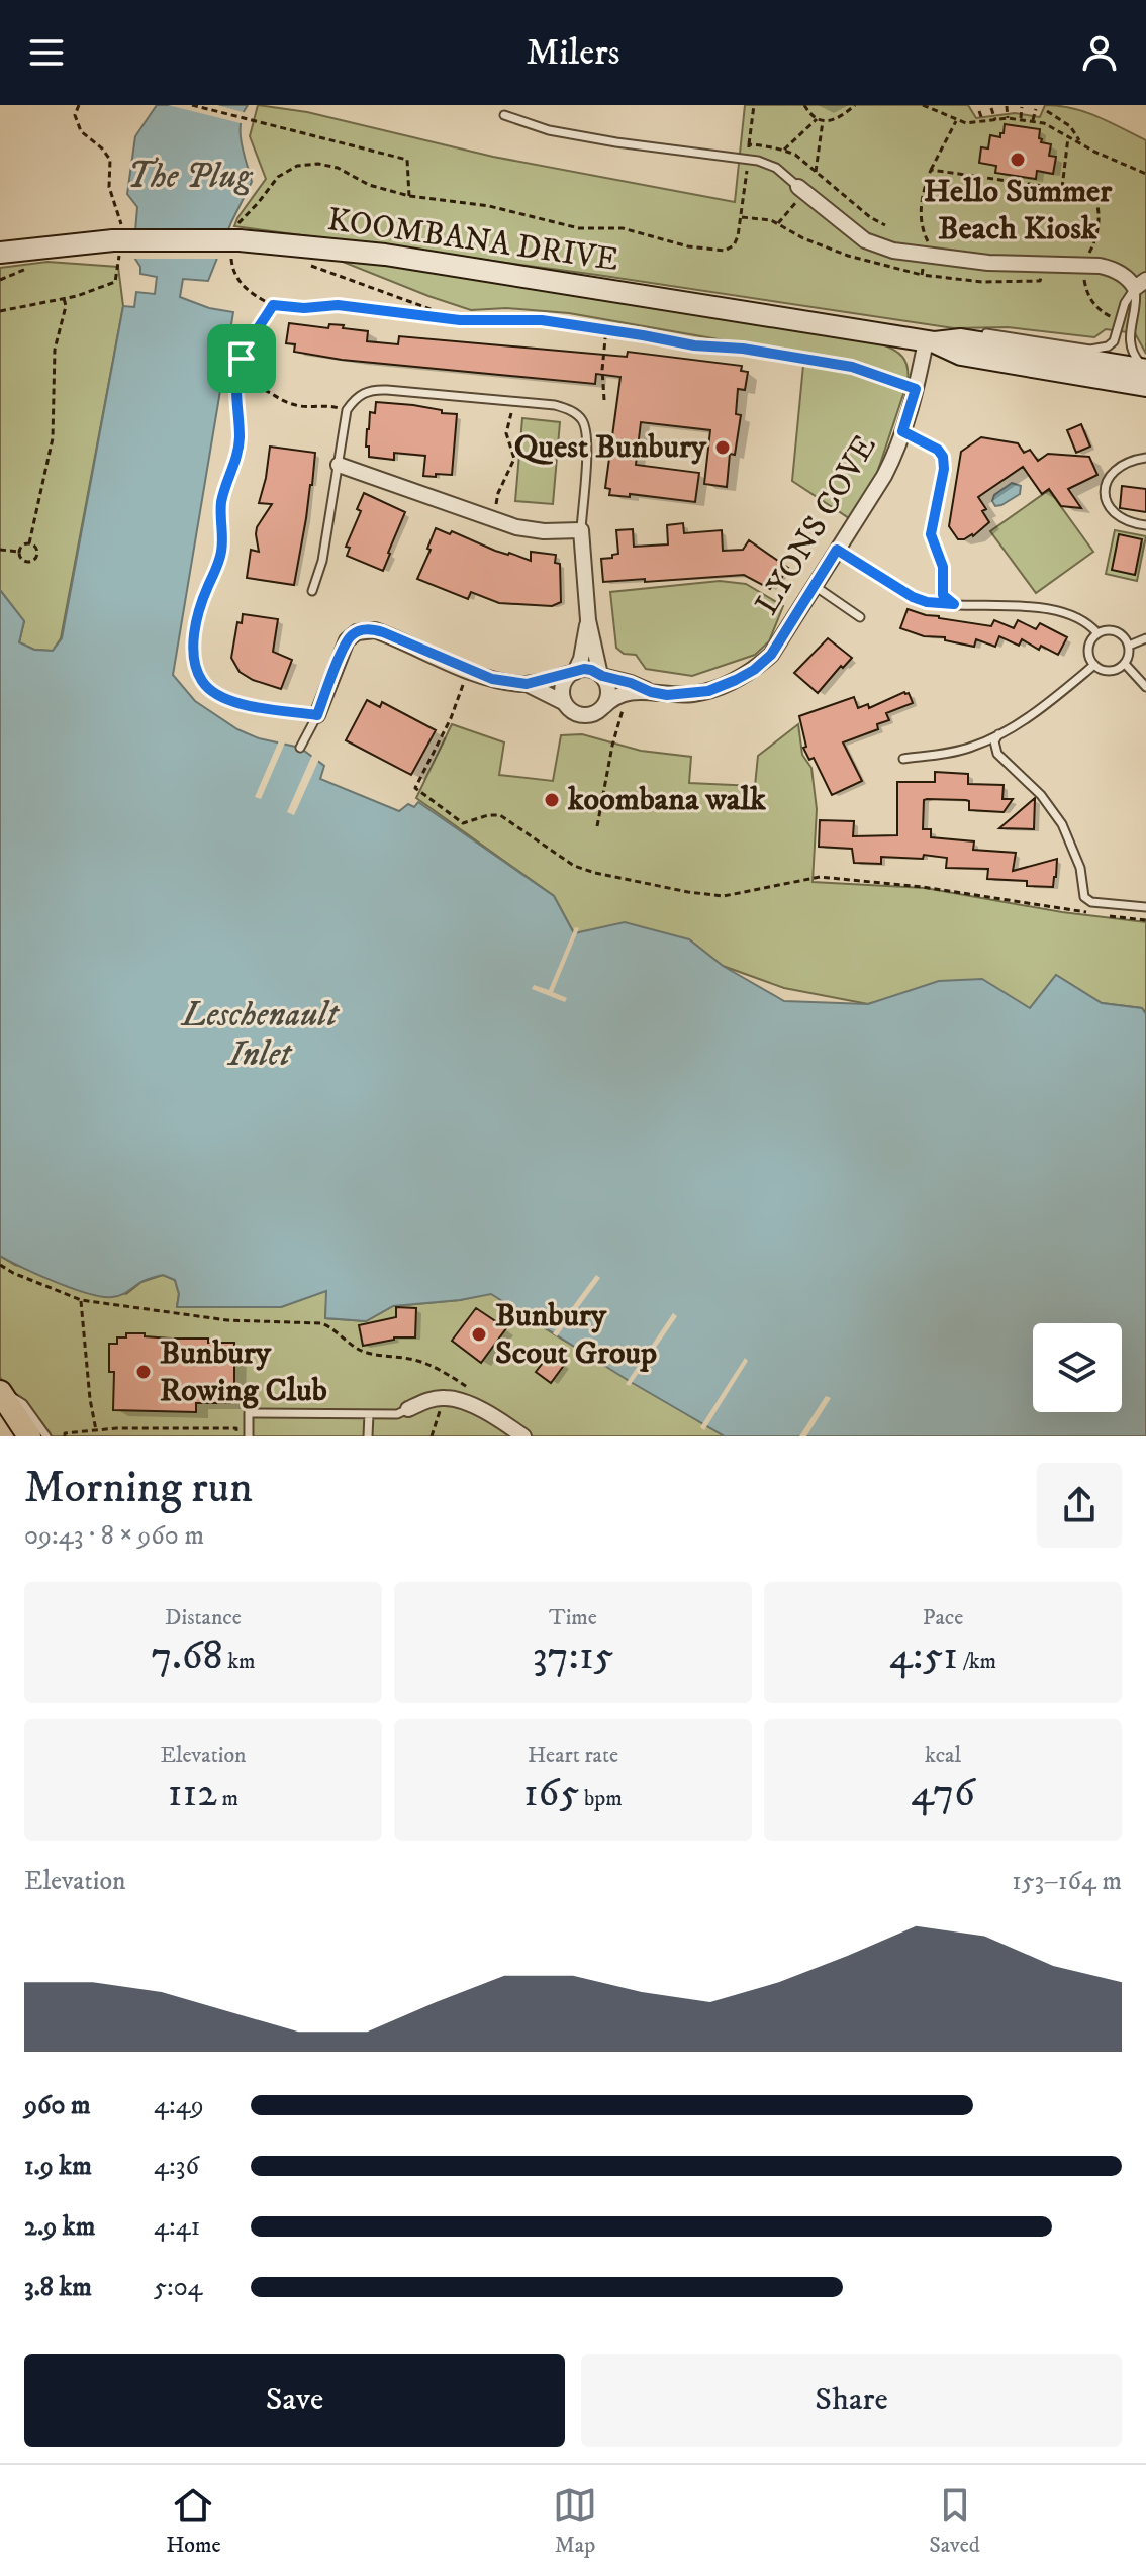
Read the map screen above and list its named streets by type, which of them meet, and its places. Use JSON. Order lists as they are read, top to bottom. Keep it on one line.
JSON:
{"streets":{"main road":["KOOMBANA DRIVE"],"street":["LYONS COVE"]},"crossings":[["KOOMBANA DRIVE","LYONS COVE"]],"water":["The Plug","Leschenault Inlet"],"places":["Hello Summer Beach Kiosk","Quest Bunbury","koombana walk","Bunbury Scout Group","Bunbury Rowing Club"],"page":{"header":"Milers","heading":["Morning run","09:43 · 8 × 960 m"],"stats":[["Distance","7.68 km"],["Time","37:15"],["Pace","4:51 /km"],["Elevation","112 m"],["Heart rate","165 bpm"],["kcal","476"]],"chart":["Elevation","153–164 m"],"list":[{"name":"960 m","note":"4:49"},{"name":"1.9 km","note":"4:36"},{"name":"2.9 km","note":"4:41"},{"name":"3.8 km","note":"5:04"}],"buttons":["Save","Share"],"tabs":["Home","Map","Saved"]}}
